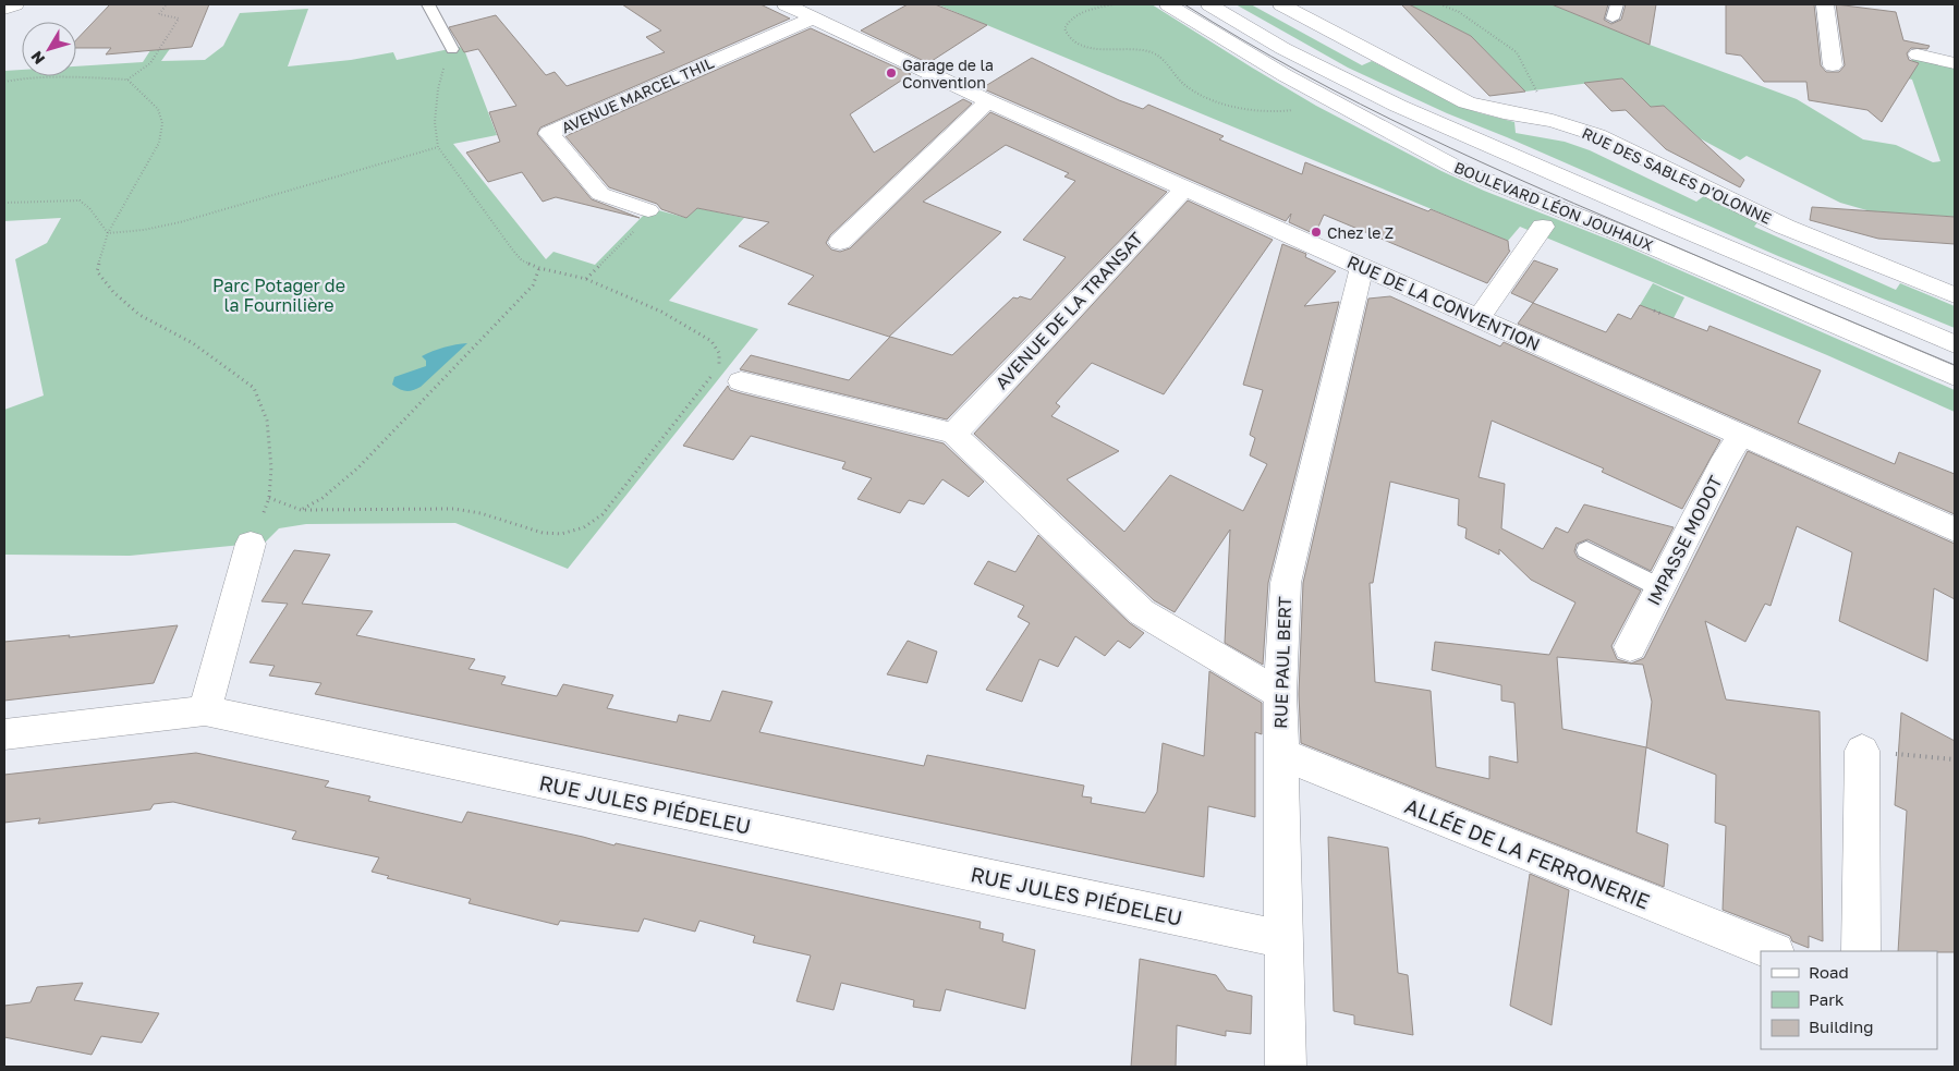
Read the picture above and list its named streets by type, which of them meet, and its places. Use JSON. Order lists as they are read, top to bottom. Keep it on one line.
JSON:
{"streets":{"street":["AVENUE MARCEL THIL","RUE DES SABLES D'OLONNE","BOULEVARD LÉON JOUHAUX","RUE DE LA CONVENTION","AVENUE DE LA TRANSAT","IMPASSE MODOT","RUE PAUL BERT","RUE JULES PIÉDELEU","ALLÉE DE LA FERRONERIE"]},"crossings":[["AVENUE MARCEL THIL","RUE DE LA CONVENTION"],["RUE DE LA CONVENTION","AVENUE DE LA TRANSAT"],["RUE DE LA CONVENTION","IMPASSE MODOT"],["RUE DE LA CONVENTION","RUE PAUL BERT"],["RUE PAUL BERT","RUE JULES PIÉDELEU"],["RUE PAUL BERT","ALLÉE DE LA FERRONERIE"]],"parks":["Parc Potager de la Fournilière"],"places":["Garage de la Convention","Chez le Z"],"legend":["Road","Park","Building"],"north":"bottom left"}
